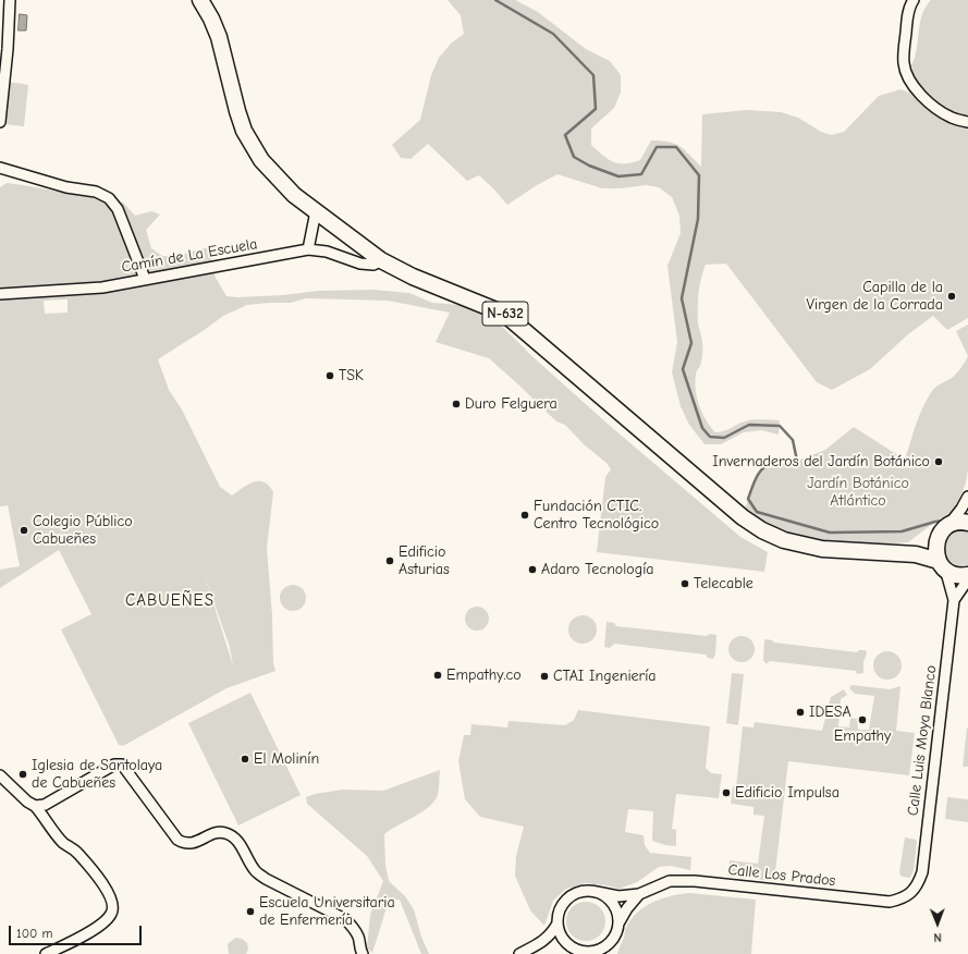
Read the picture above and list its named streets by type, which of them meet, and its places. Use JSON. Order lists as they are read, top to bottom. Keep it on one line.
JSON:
{"streets":{"highway":["N-632"],"street":["Camín de La Escuela","Calle Luis Moya Blanco","Calle Los Prados"]},"crossings":[["Camín de La Escuela","N-632"],["N-632","Calle Luis Moya Blanco"],["Calle Luis Moya Blanco","Calle Los Prados"]],"districts":["CABUEÑES"],"parks":["Jardín Botánico Atlántico"],"places":["Capilla de la Virgen de la Corrada","TSK","Duro Felguera","Invernaderos del Jardín Botánico","Fundación CTIC. Centro Tecnológico","Colegio Público Cabueñes","Edificio Asturias","Adaro Tecnología","Telecable","Empathy.co","CTAI Ingeniería","IDESA","Empathy","El Molinín","Iglesia de Santolaya de Cabueñes","Edificio Impulsa","Escuela Universitaria de Enfermería"],"scale_bar":"100 m","north":"bottom"}
